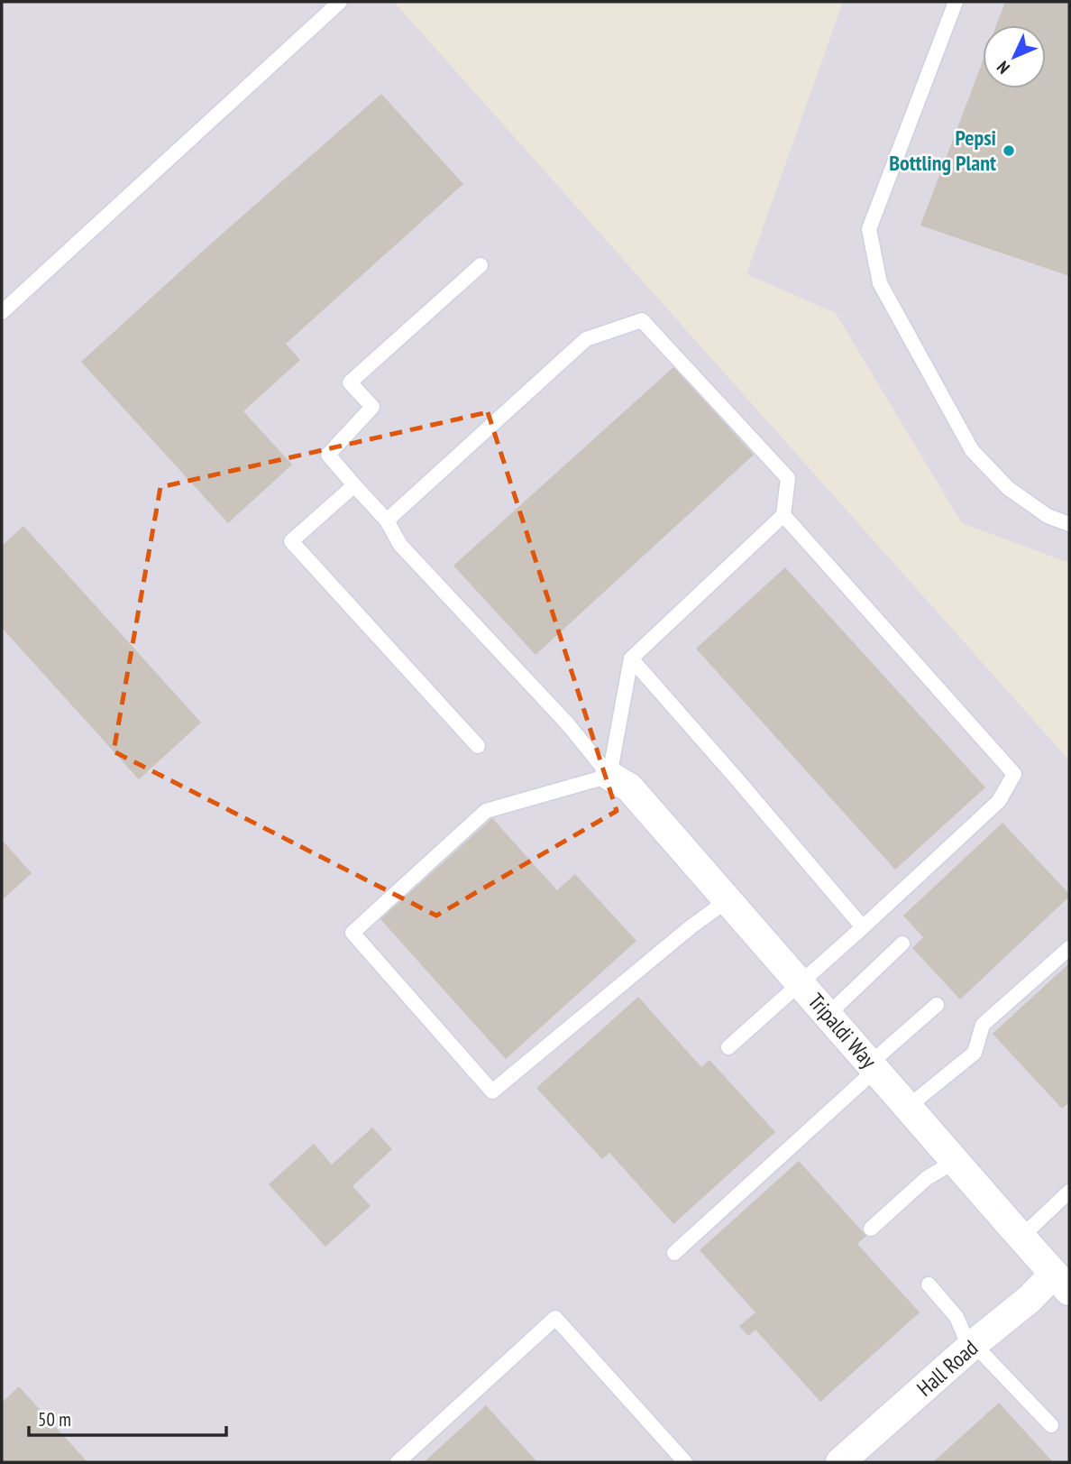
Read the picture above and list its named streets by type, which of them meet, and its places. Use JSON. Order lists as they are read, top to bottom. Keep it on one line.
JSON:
{"streets":{"street":["Tripaldi Way","Hall Road"]},"crossings":[["Tripaldi Way","Hall Road"]],"places":["Pepsi Bottling Plant"],"scale_bar":"50 m","north":"bottom left"}
